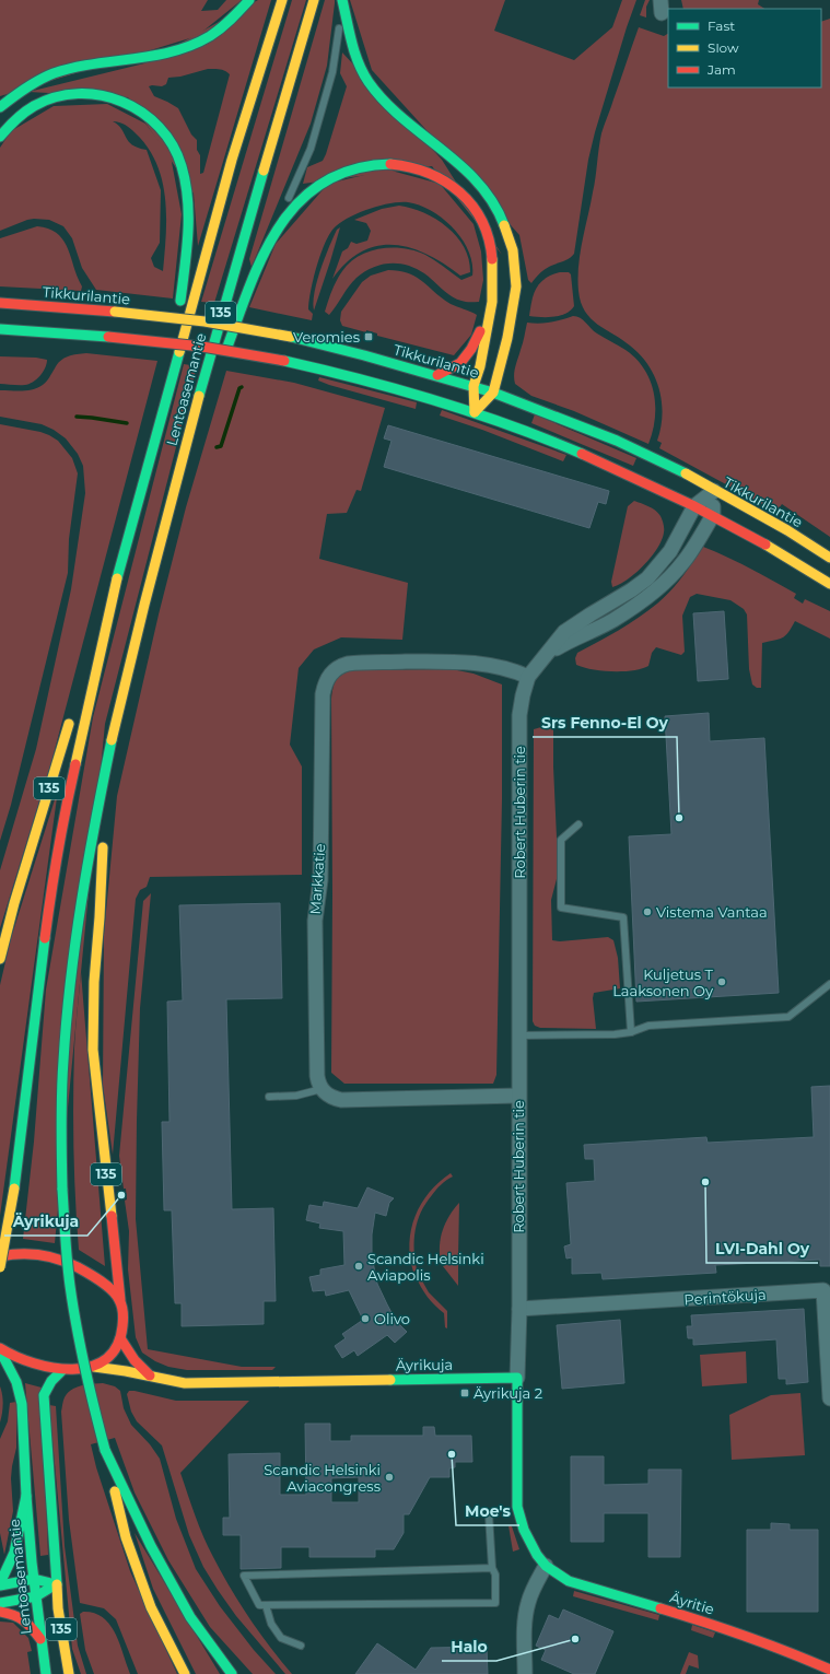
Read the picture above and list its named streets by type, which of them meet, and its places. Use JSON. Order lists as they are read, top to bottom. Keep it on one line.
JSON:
{"streets":{"main road":["Tikkurilantie","135","Lentoasemantie","Robert Huberin tie","Äyrikuja","Äyritie"],"street":["Markkatie","Perintökuja"]},"crossings":[["Tikkurilantie","Robert Huberin tie"],["135","Lentoasemantie"],["135","Äyrikuja"],["Robert Huberin tie","Markkatie"],["Robert Huberin tie","Perintökuja"],["Robert Huberin tie","Äyrikuja"],["Robert Huberin tie","Äyritie"]],"places":{"transit":["Veromies","Äyrikuja 2"],"other":["Srs Fenno-El Oy","Vistema Vantaa","Kuljetus T Laaksonen Oy","LVI-Dahl Oy","Äyrikuja","Scandic Helsinki Aviapolis","Olivo","Moe's","Scandic Helsinki Aviacongress","Halo"]},"legend":["Fast","Slow","Jam"]}
